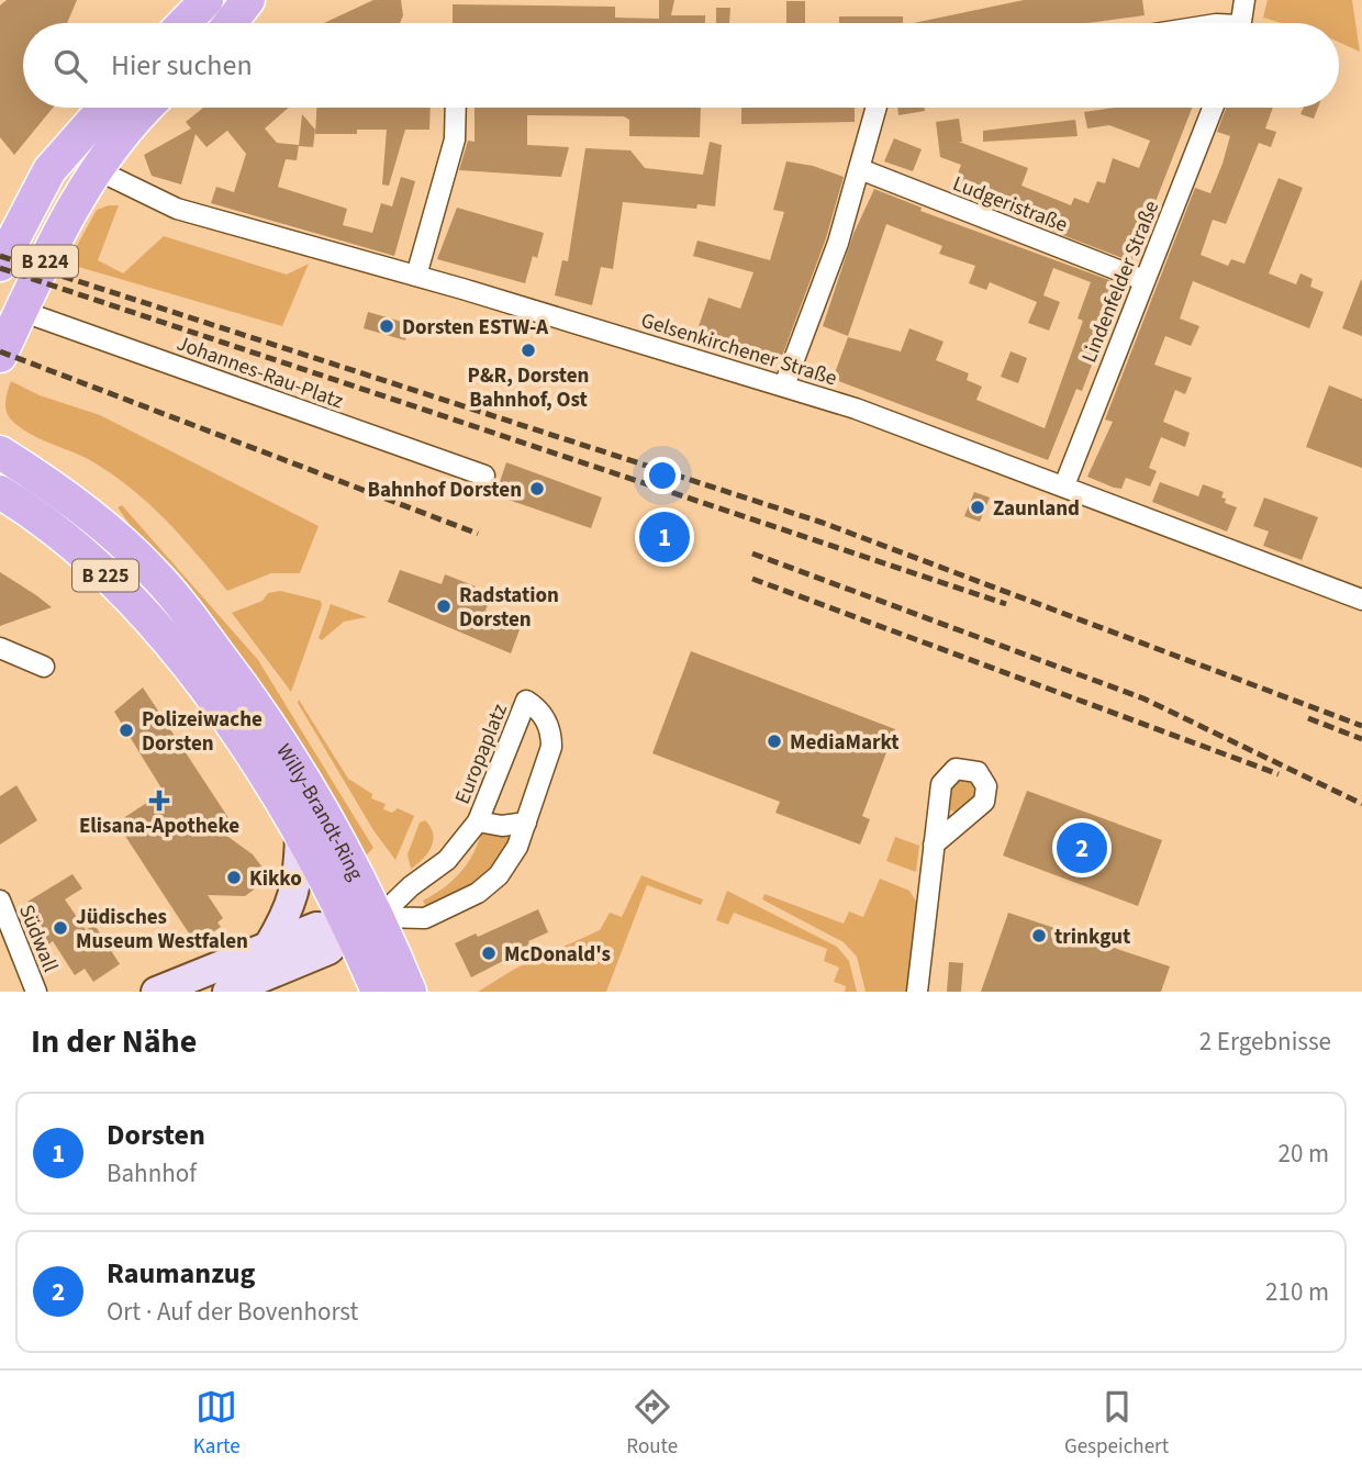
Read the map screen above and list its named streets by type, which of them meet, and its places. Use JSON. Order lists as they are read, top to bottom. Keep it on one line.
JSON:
{"streets":{"main road":["B 224","B 225","Willy-Brandt-Ring"],"street":["Ludgeristraße","Lindenfelder Straße","Gelsenkirchener Straße","Johannes-Rau-Platz","Europaplatz","Südwall"]},"crossings":[["Ludgeristraße","Lindenfelder Straße"],["B 224","Gelsenkirchener Straße"],["B 224","Johannes-Rau-Platz"],["Lindenfelder Straße","Gelsenkirchener Straße"],["B 225","Europaplatz"],["B 225","Willy-Brandt-Ring"],["Europaplatz","Willy-Brandt-Ring"]],"places":{"other":["Dorsten ESTW-A","P&R, Dorsten Bahnhof, Ost","Bahnhof Dorsten","Zaunland","Radstation Dorsten","Polizeiwache Dorsten","MediaMarkt","Kikko","Jüdisches Museum Westfalen","trinkgut","McDonald's"],"health":["Elisana-Apotheke"]},"page":{"search":"Hier suchen","pins":["1","2"],"heading":["In der Nähe","2 Ergebnisse"],"list":[{"mark":"1","name":"Dorsten","note":"Bahnhof","value":"20 m"},{"mark":"2","name":"Raumanzug","note":"Ort · Auf der Bovenhorst","value":"210 m"}],"nav":["Karte","Route","Gespeichert"]}}
